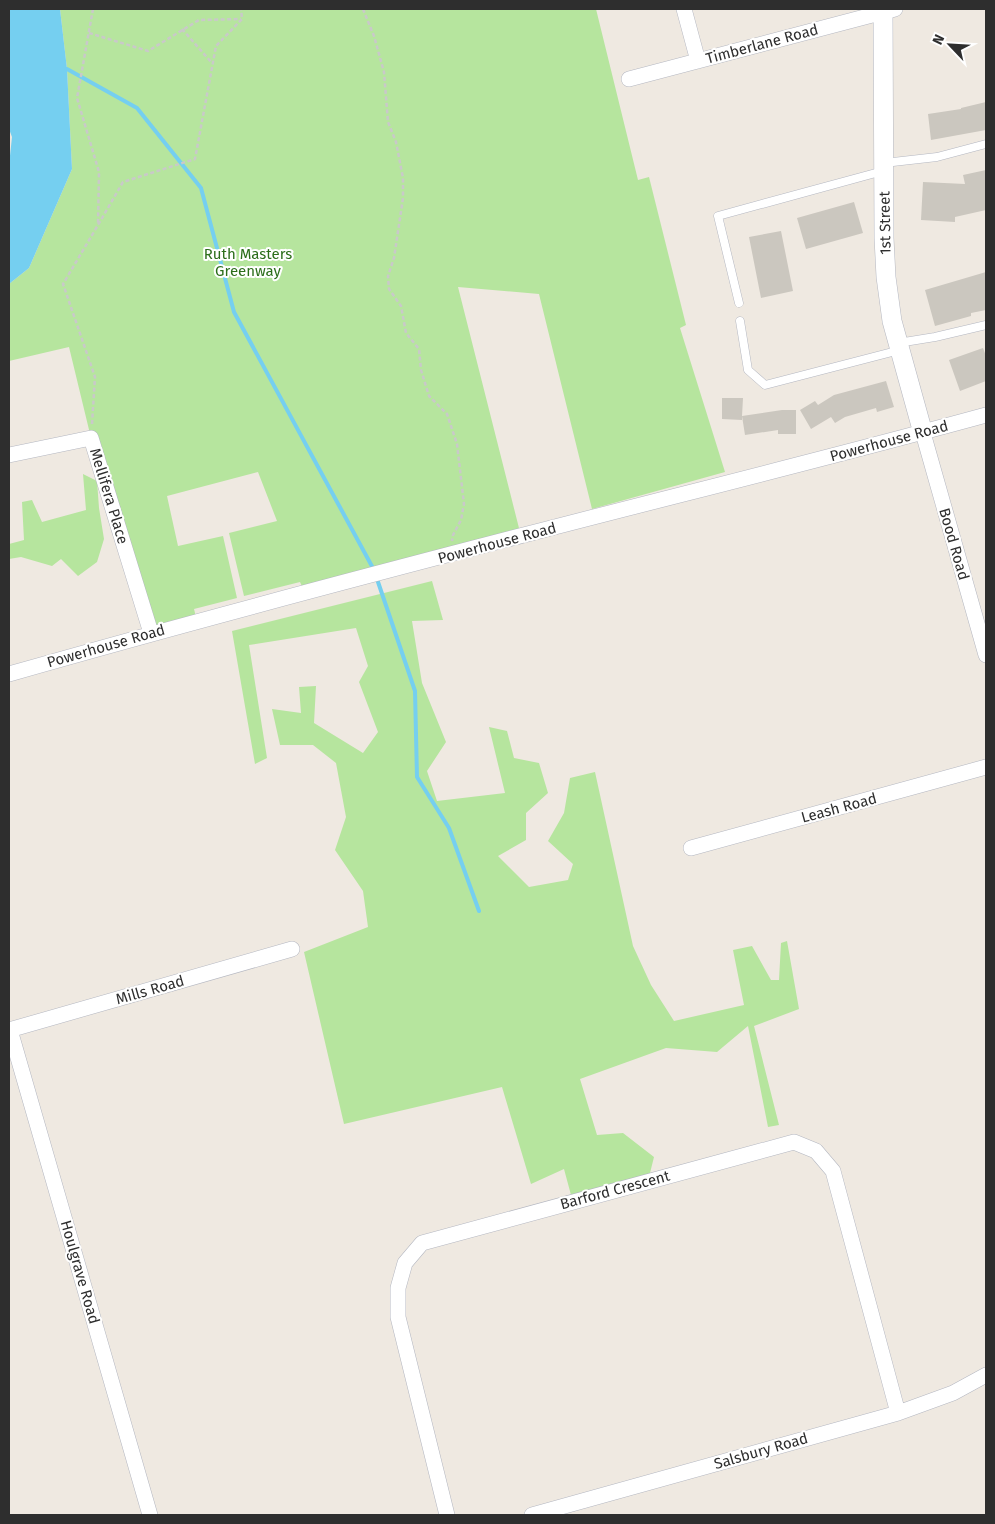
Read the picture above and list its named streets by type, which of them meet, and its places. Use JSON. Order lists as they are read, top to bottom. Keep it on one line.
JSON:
{"streets":{"street":["Timberlane Road","1st Street","Powerhouse Road","Mellifera Place","Bood Road","Leash Road","Mills Road","Barford Crescent","Houlgrave Road","Salsbury Road"]},"crossings":[["Timberlane Road","1st Street"],["1st Street","Powerhouse Road"],["1st Street","Bood Road"],["Powerhouse Road","Mellifera Place"],["Powerhouse Road","Bood Road"],["Mills Road","Houlgrave Road"],["Barford Crescent","Salsbury Road"]],"parks":["Ruth Masters Greenway"],"north":"top left"}
